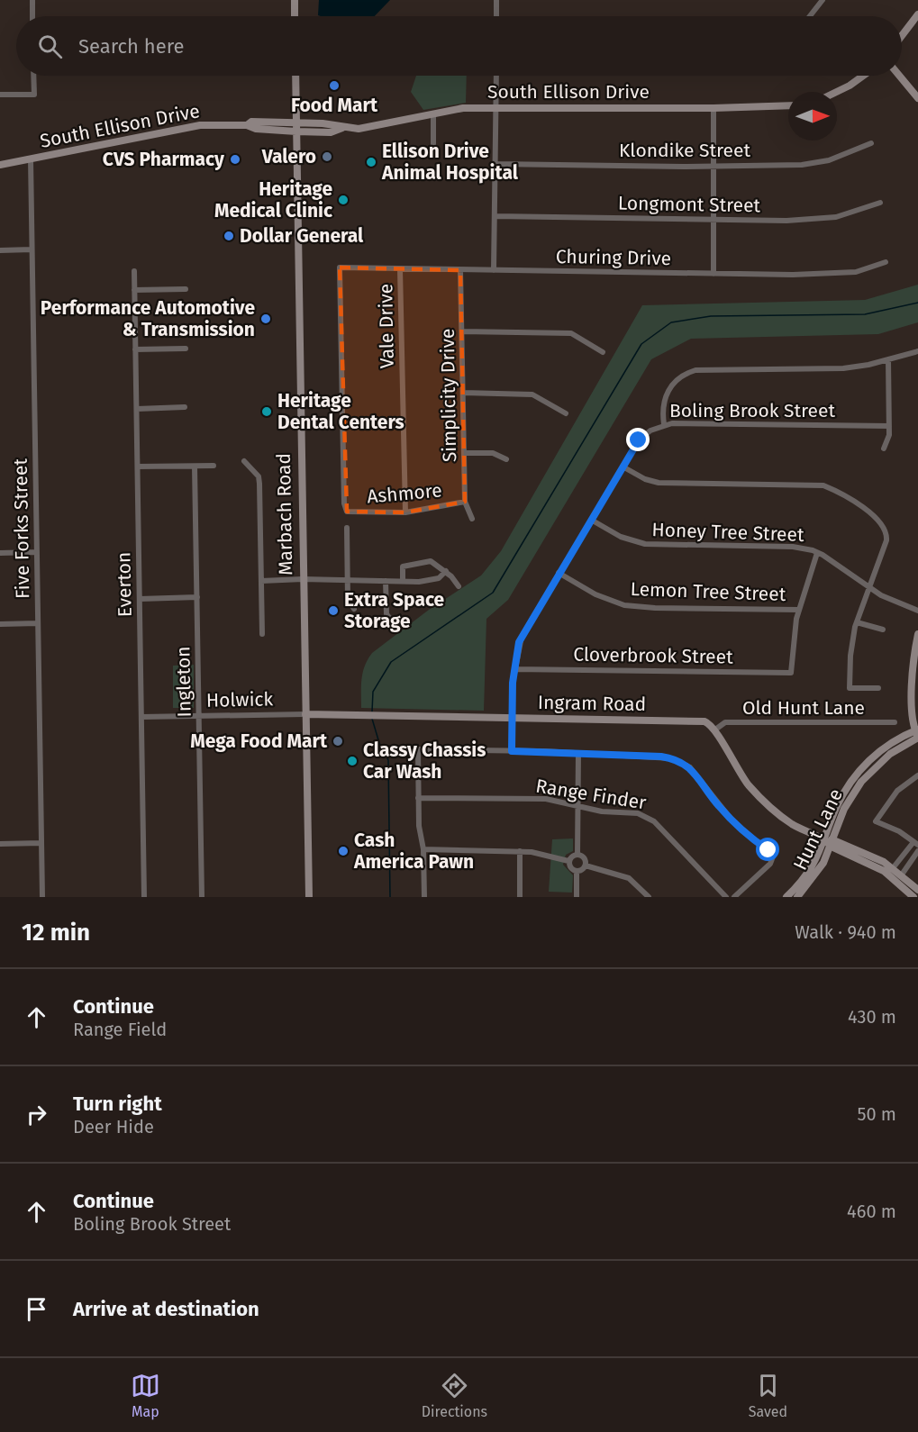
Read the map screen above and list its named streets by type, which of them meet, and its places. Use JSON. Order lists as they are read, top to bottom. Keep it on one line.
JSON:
{"streets":{"street":["South Ellison Drive","Klondike Street","Longmont Street","Churing Drive","Vale Drive","Simplicity Drive","Boling Brook Street","Ashmore","Marbach Road","Five Forks Street","Honey Tree Street","Everton","Lemon Tree Street","Cloverbrook Street","Ingleton","Holwick","Ingram Road","Old Hunt Lane","Range Finder","Hunt Lane"]},"crossings":[["South Ellison Drive","Marbach Road"],["South Ellison Drive","Five Forks Street"],["Churing Drive","Vale Drive"],["Churing Drive","Simplicity Drive"],["Churing Drive","Ashmore"],["Vale Drive","Ashmore"],["Simplicity Drive","Ashmore"],["Boling Brook Street","Honey Tree Street"],["Boling Brook Street","Lemon Tree Street"],["Boling Brook Street","Cloverbrook Street"],["Boling Brook Street","Ingram Road"],["Marbach Road","Holwick"],["Marbach Road","Ingram Road"],["Everton","Holwick"],["Lemon Tree Street","Cloverbrook Street"],["Ingleton","Holwick"],["Holwick","Ingram Road"],["Ingram Road","Old Hunt Lane"]],"places":["Food Mart","Valero","CVS Pharmacy","Ellison Drive Animal Hospital","Heritage Medical Clinic","Dollar General","Performance Automotive & Transmission","Heritage Dental Centers","Extra Space Storage","Mega Food Mart","Classy Chassis Car Wash","Cash America Pawn"],"north":"right","page":{"search":"Search here","heading":["12 min","Walk · 940 m"],"list":[["Continue","Range Field","430 m"],["Turn right","Deer Hide","50 m"],["Continue","Boling Brook Street","460 m"],"Arrive at destination"],"nav":["Map","Directions","Saved"]}}
